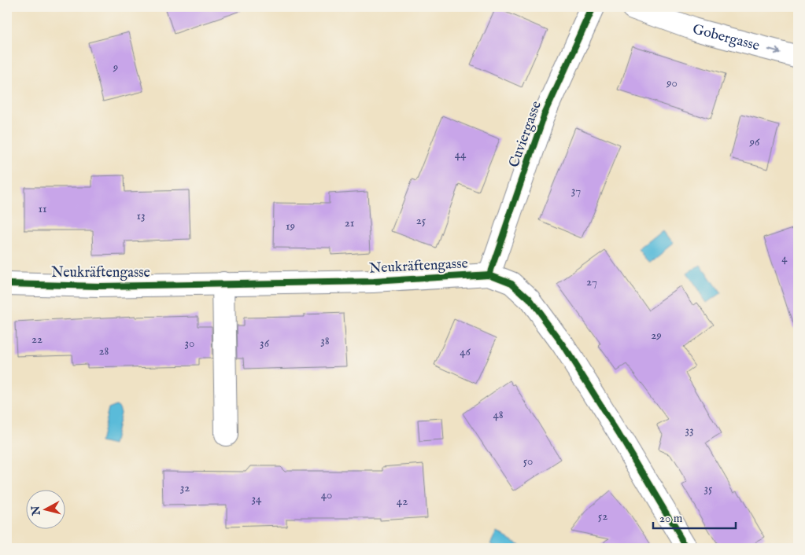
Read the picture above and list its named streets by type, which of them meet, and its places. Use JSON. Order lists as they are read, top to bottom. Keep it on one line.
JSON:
{"streets":{"street":["Gobergasse","Cuviergasse","Neukräftengasse"]},"crossings":[["Cuviergasse","Neukräftengasse"]],"one_way":["Gobergasse"],"house_numbers":["9","90","96","44","37","11","13","25","21","19","4","27","29","22","38","30","36","28","46","48","33","50","32","35","40","34","42","52"],"scale_bar":"20 m","north":"left"}
